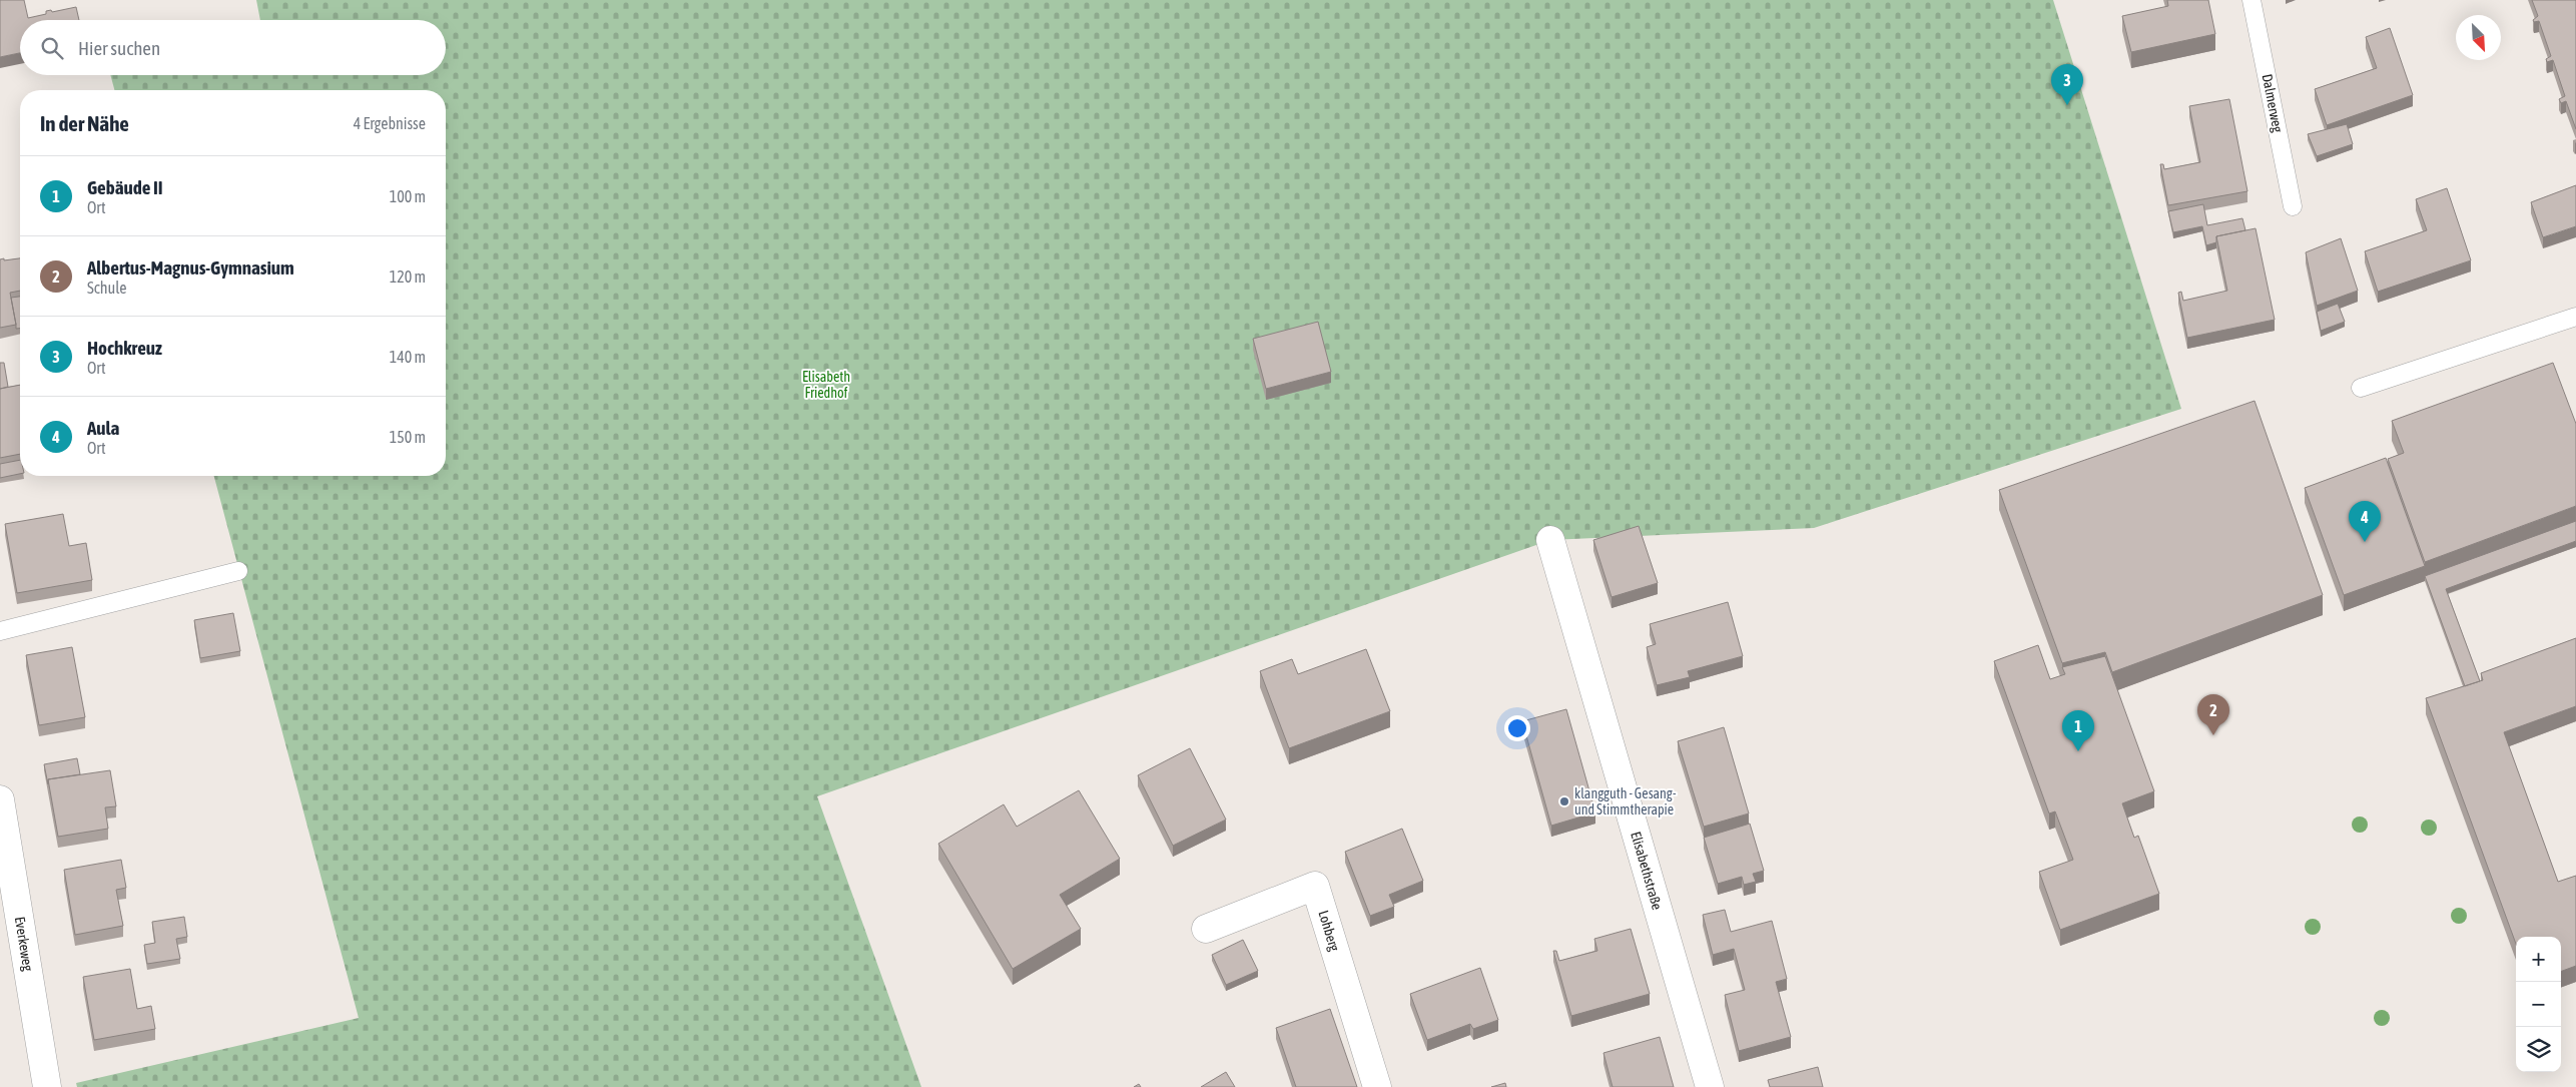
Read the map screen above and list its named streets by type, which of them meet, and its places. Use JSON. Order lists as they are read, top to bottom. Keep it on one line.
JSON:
{"streets":{"street":["Elisabethstraße","Lohberg","Everkeweg"],"lane":["Dalmerweg"]},"parks":["Elisabeth Friedhof"],"places":["klangguth - Gesang- und Stimmtherapie"],"north":"bottom right","page":{"search":"Hier suchen","pins":["3","4","2","1"],"heading":["In der Nähe","4 Ergebnisse"],"list":[{"mark":"1","name":"Gebäude II","note":"Ort","value":"100 m"},{"mark":"2","name":"Albertus-Magnus-Gymnasium","note":"Schule","value":"120 m"},{"mark":"3","name":"Hochkreuz","note":"Ort","value":"140 m"},{"mark":"4","name":"Aula","note":"Ort","value":"150 m"}],"map_buttons":["+","−"]}}
